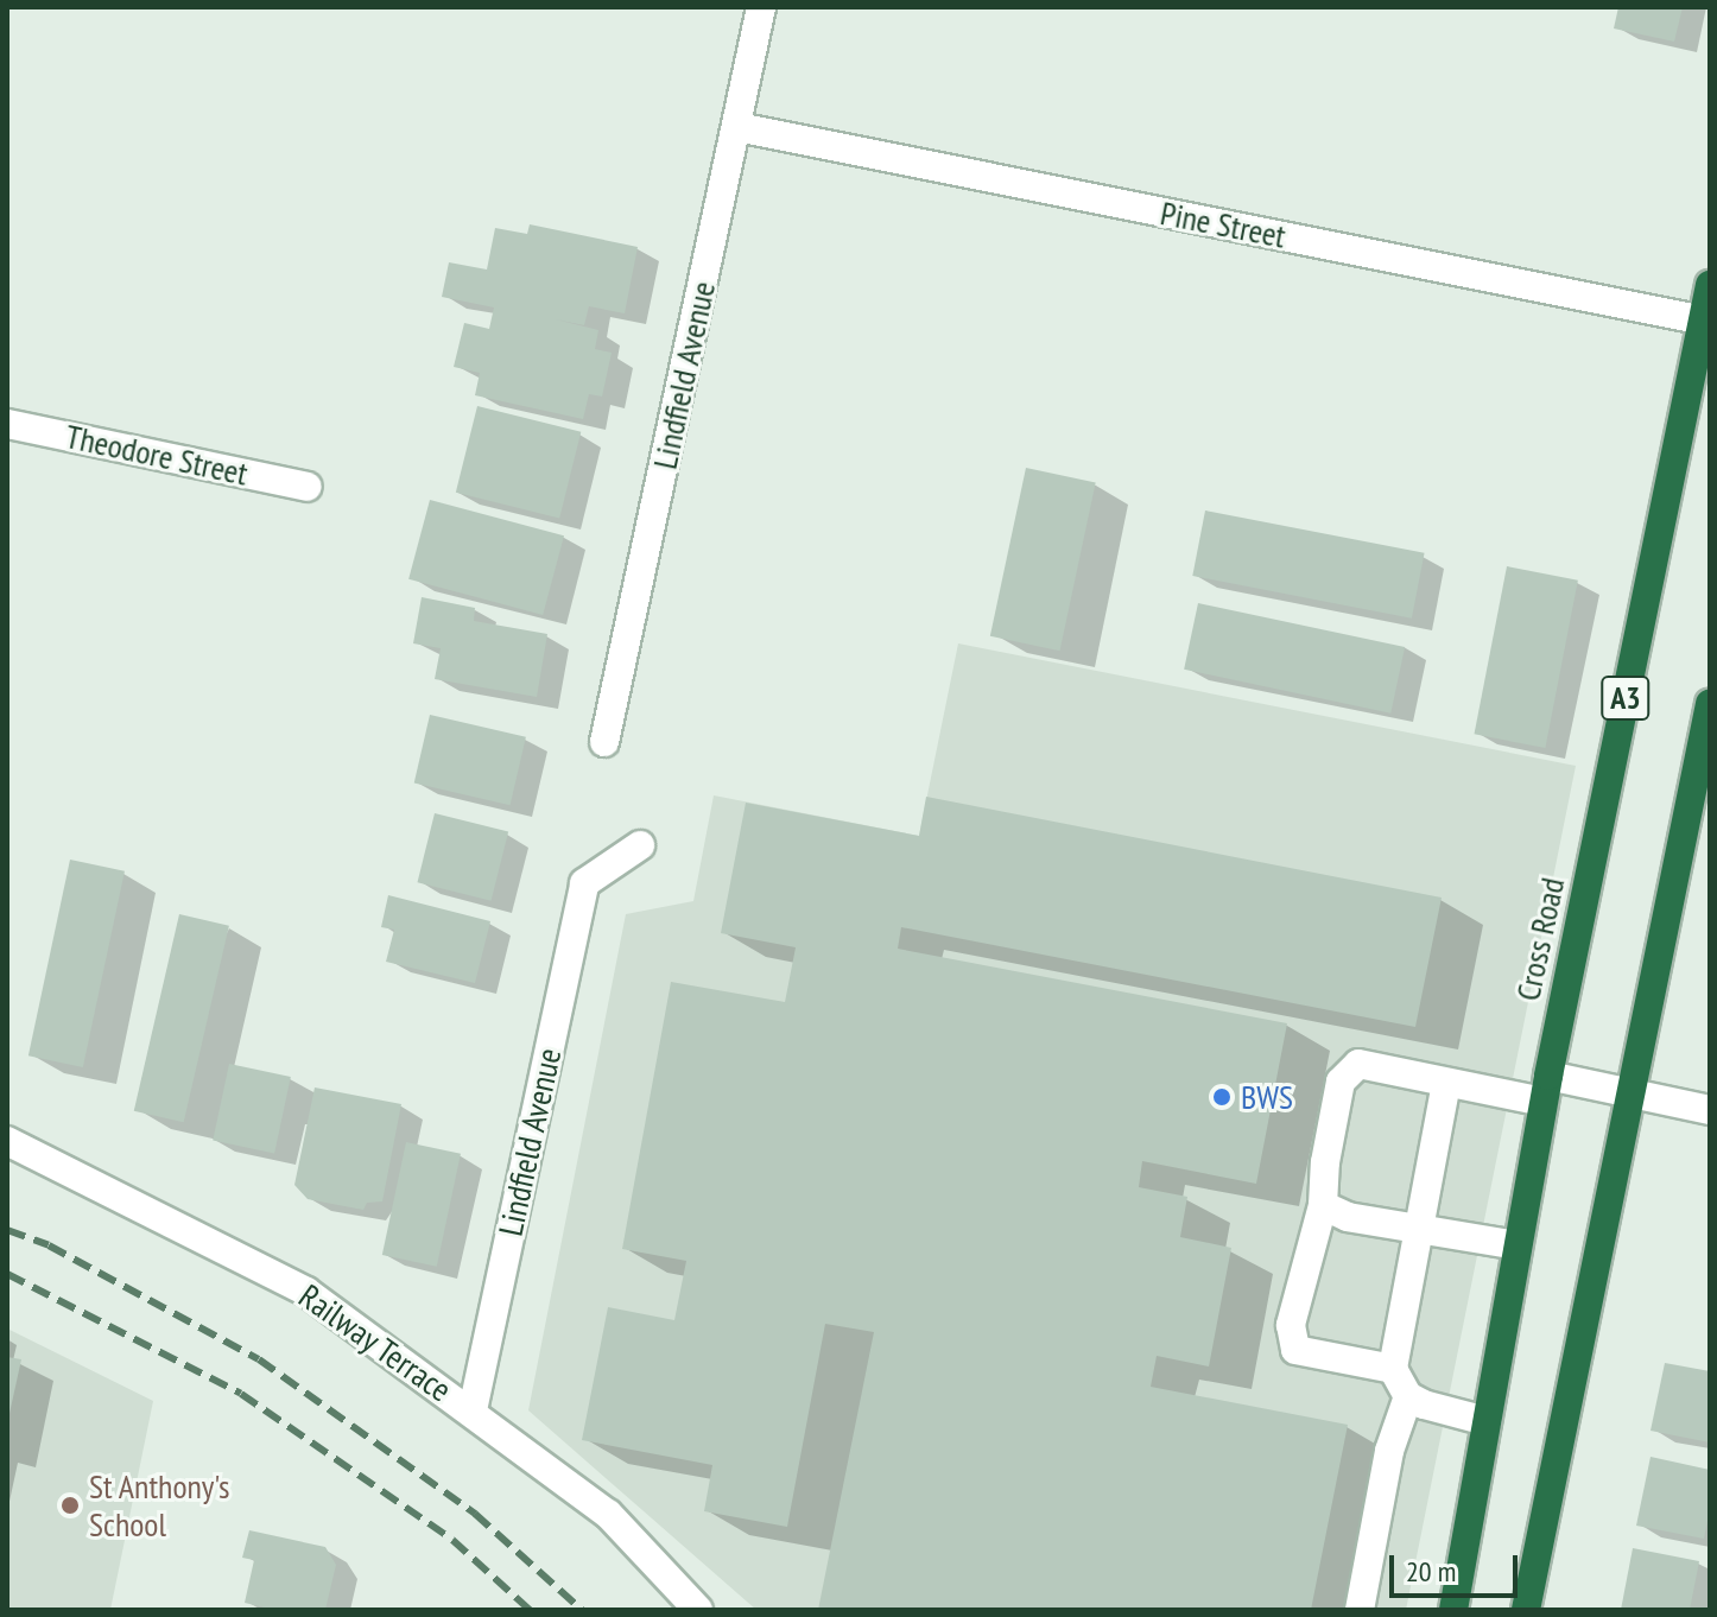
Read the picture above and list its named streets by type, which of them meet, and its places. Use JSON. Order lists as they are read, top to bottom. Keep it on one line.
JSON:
{"streets":{"highway":["A3","Cross Road"],"street":["Pine Street","Lindfield Avenue","Theodore Street","Railway Terrace"]},"crossings":[["Pine Street","Lindfield Avenue"],["Pine Street","Cross Road"],["Lindfield Avenue","Railway Terrace"]],"places":["BWS","St Anthony's School"],"scale_bar":"20 m"}
